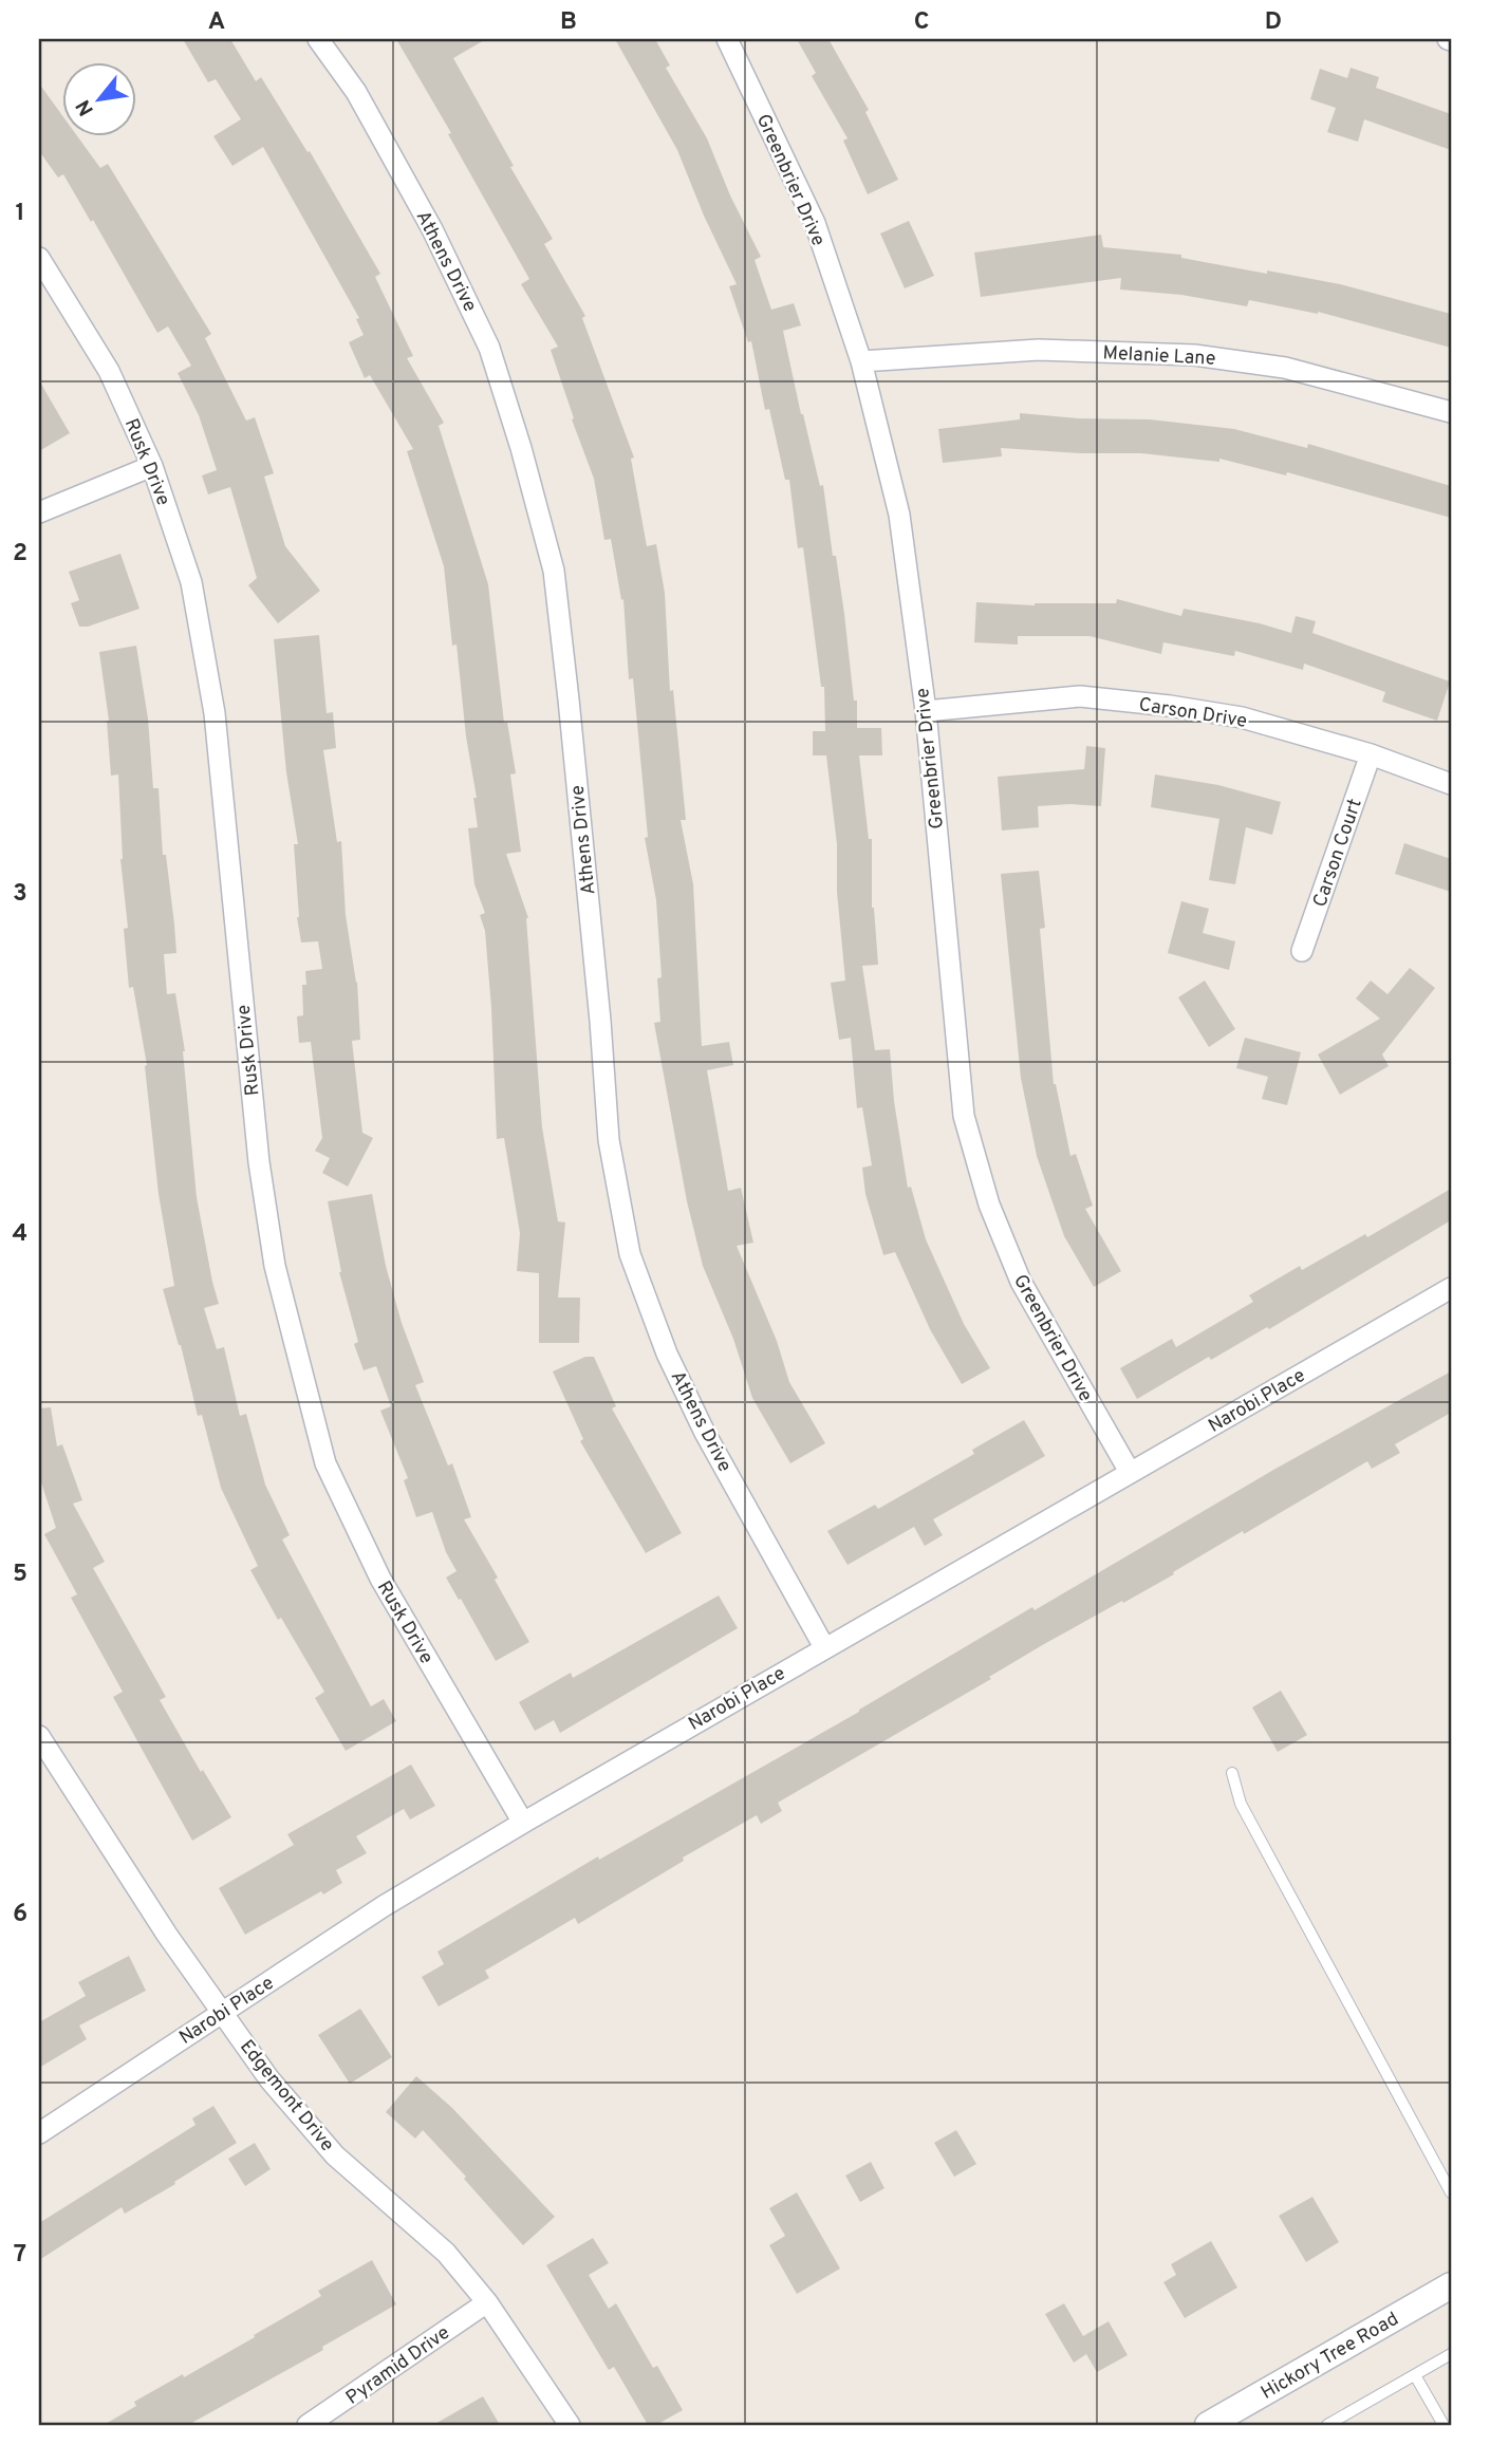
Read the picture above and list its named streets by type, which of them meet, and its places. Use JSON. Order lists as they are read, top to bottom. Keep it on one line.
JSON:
{"streets":{"street":["Greenbrier Drive","Athens Drive","Melanie Lane","Rusk Drive","Carson Drive","Carson Court","Narobi Place","Edgemont Drive","Hickory Tree Road","Pyramid Drive"]},"crossings":[["Greenbrier Drive","Melanie Lane"],["Greenbrier Drive","Carson Drive"],["Greenbrier Drive","Narobi Place"],["Athens Drive","Narobi Place"],["Rusk Drive","Narobi Place"],["Carson Drive","Carson Court"],["Narobi Place","Edgemont Drive"],["Edgemont Drive","Pyramid Drive"]],"north":"bottom left","grid":{"columns":["A","B","C","D"],"rows":["1","2","3","4","5","6","7"]}}
